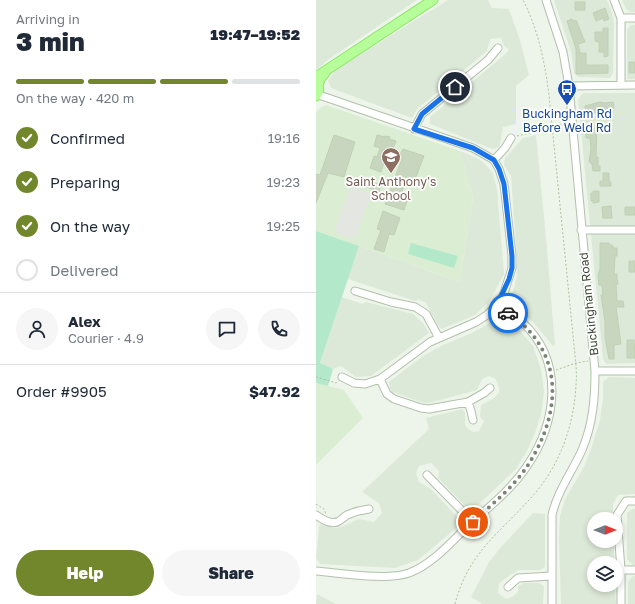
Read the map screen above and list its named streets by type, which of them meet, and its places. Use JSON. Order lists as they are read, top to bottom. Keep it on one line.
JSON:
{"streets":{"street":["Buckingham Road"]},"places":{"bus stop":["Buckingham Rd Before Weld Rd"],"school or university":["Saint Anthony's School"]},"north":"right","page":{"heading":["3 min","Arriving in","19:47–19:52"],"panel":["Alex","Courier · 4.9","Order #9905","$47.92"],"bar":"On the way · 420 m","list":[["Confirmed","19:16"],["Preparing","19:23"],["On the way","19:25"],"Delivered"],"buttons":["Help","Share"]}}
